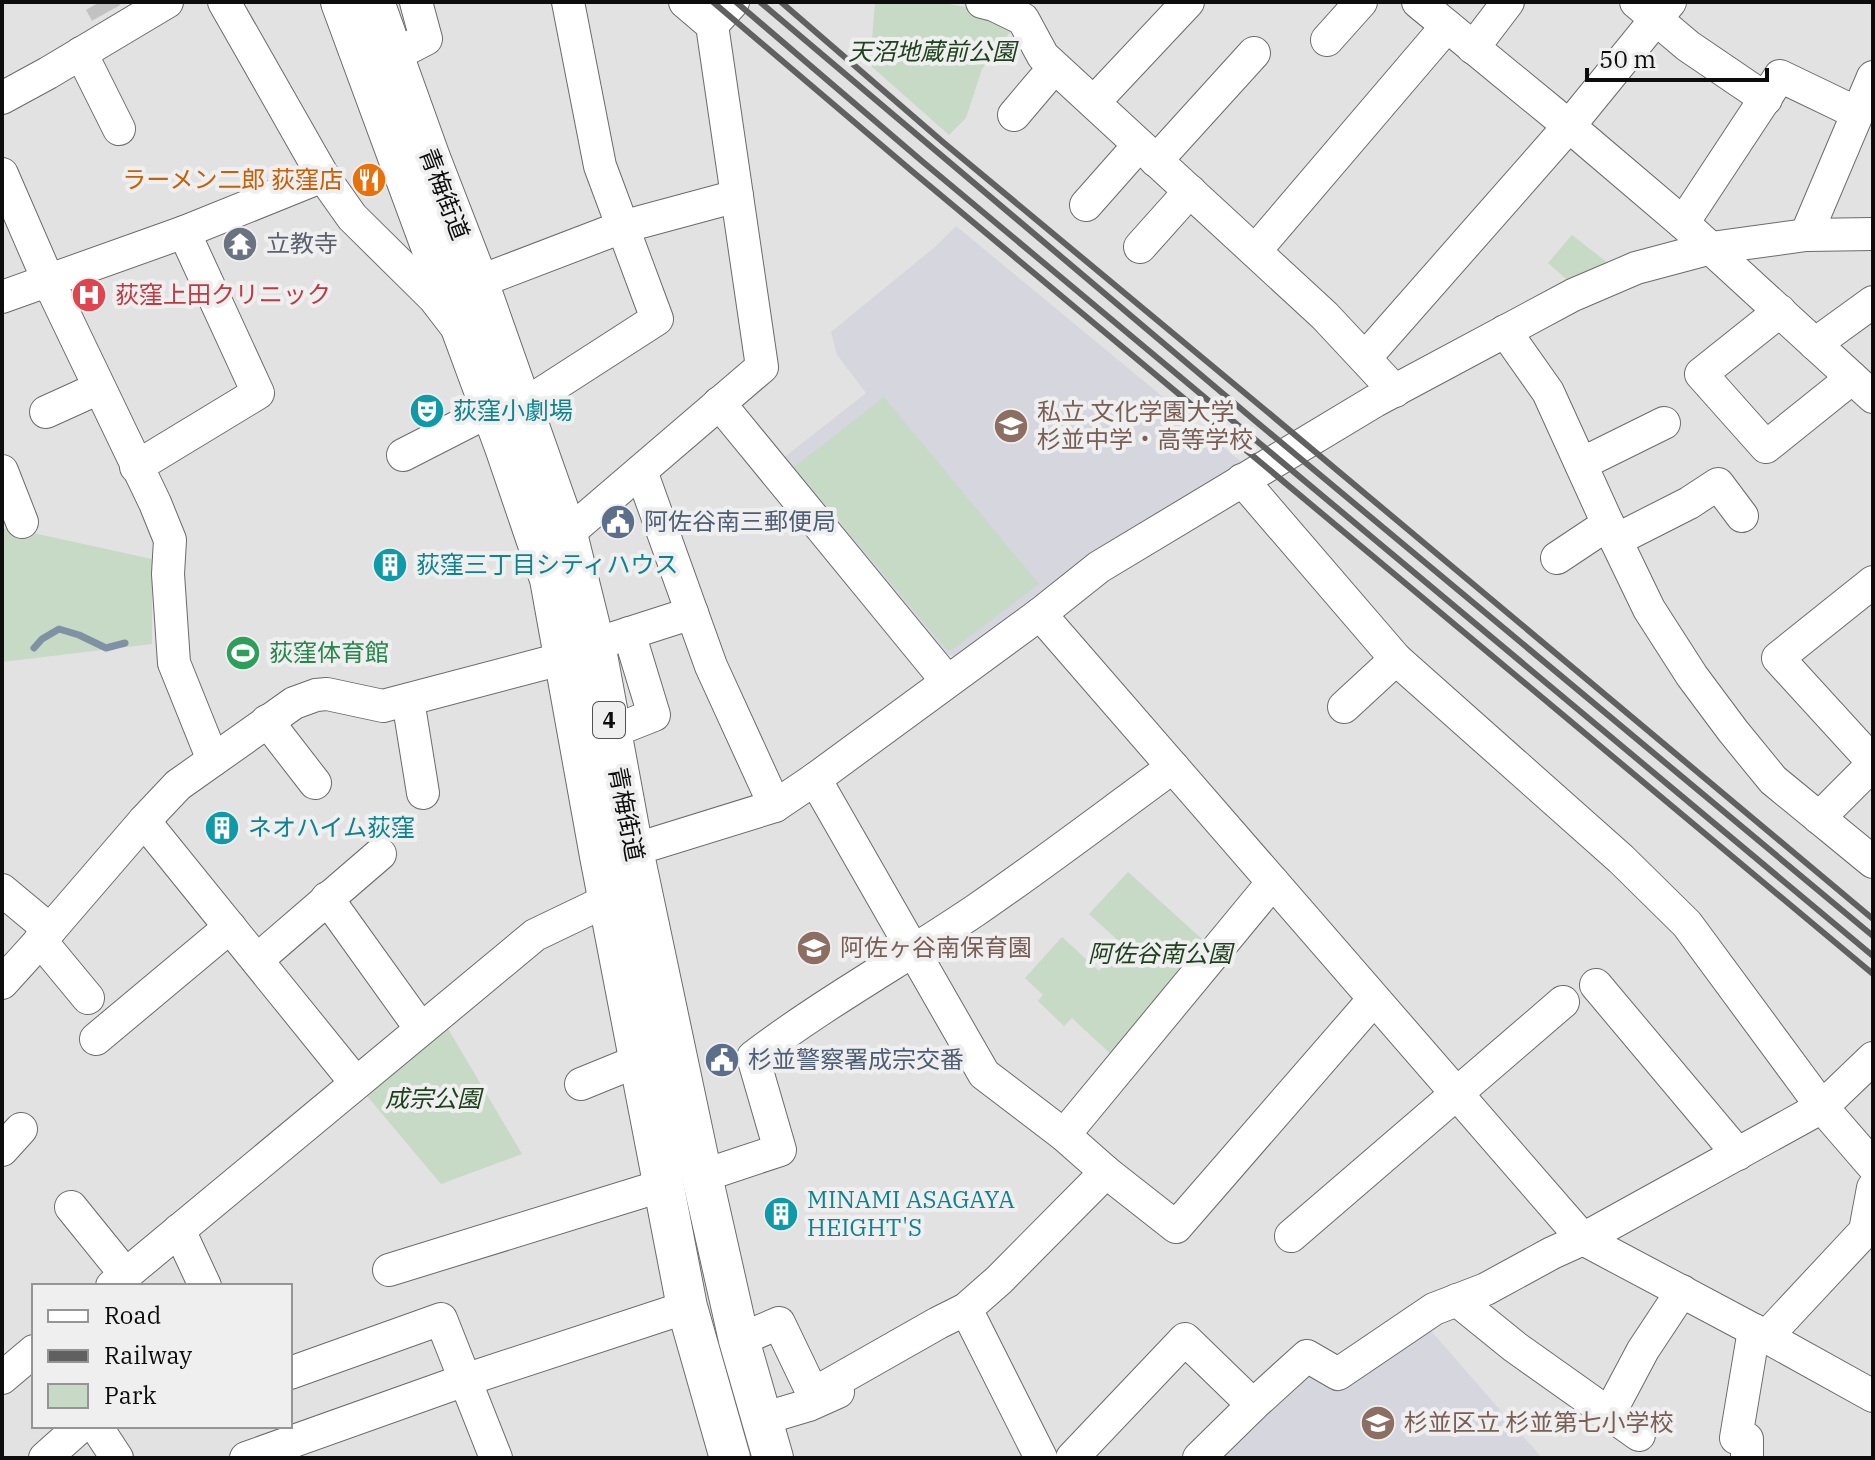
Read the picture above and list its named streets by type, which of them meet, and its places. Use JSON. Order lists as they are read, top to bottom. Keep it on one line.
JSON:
{"streets":{"main road":["青梅街道","4"]},"parks":["天沼地蔵前公園","阿佐谷南公園","成宗公園"],"places":{"restaurant":["ラーメン二郎 荻窪店"],"temple":["立教寺"],"hospital":["荻窪上田クリニック"],"theatre":["荻窪小劇場"],"school or university":["私立 文化学園大学 杉並中学・高等学校","阿佐ヶ谷南保育園","杉並区立 杉並第七小学校"],"public building":["阿佐谷南三郵便局","杉並警察署成宗交番"],"building":["荻窪三丁目シティハウス","ネオハイム荻窪","MINAMI ASAGAYA HEIGHT'S"],"sports":["荻窪体育館"]},"legend":["Road","Railway","Park"],"scale_bar":"50 m"}
